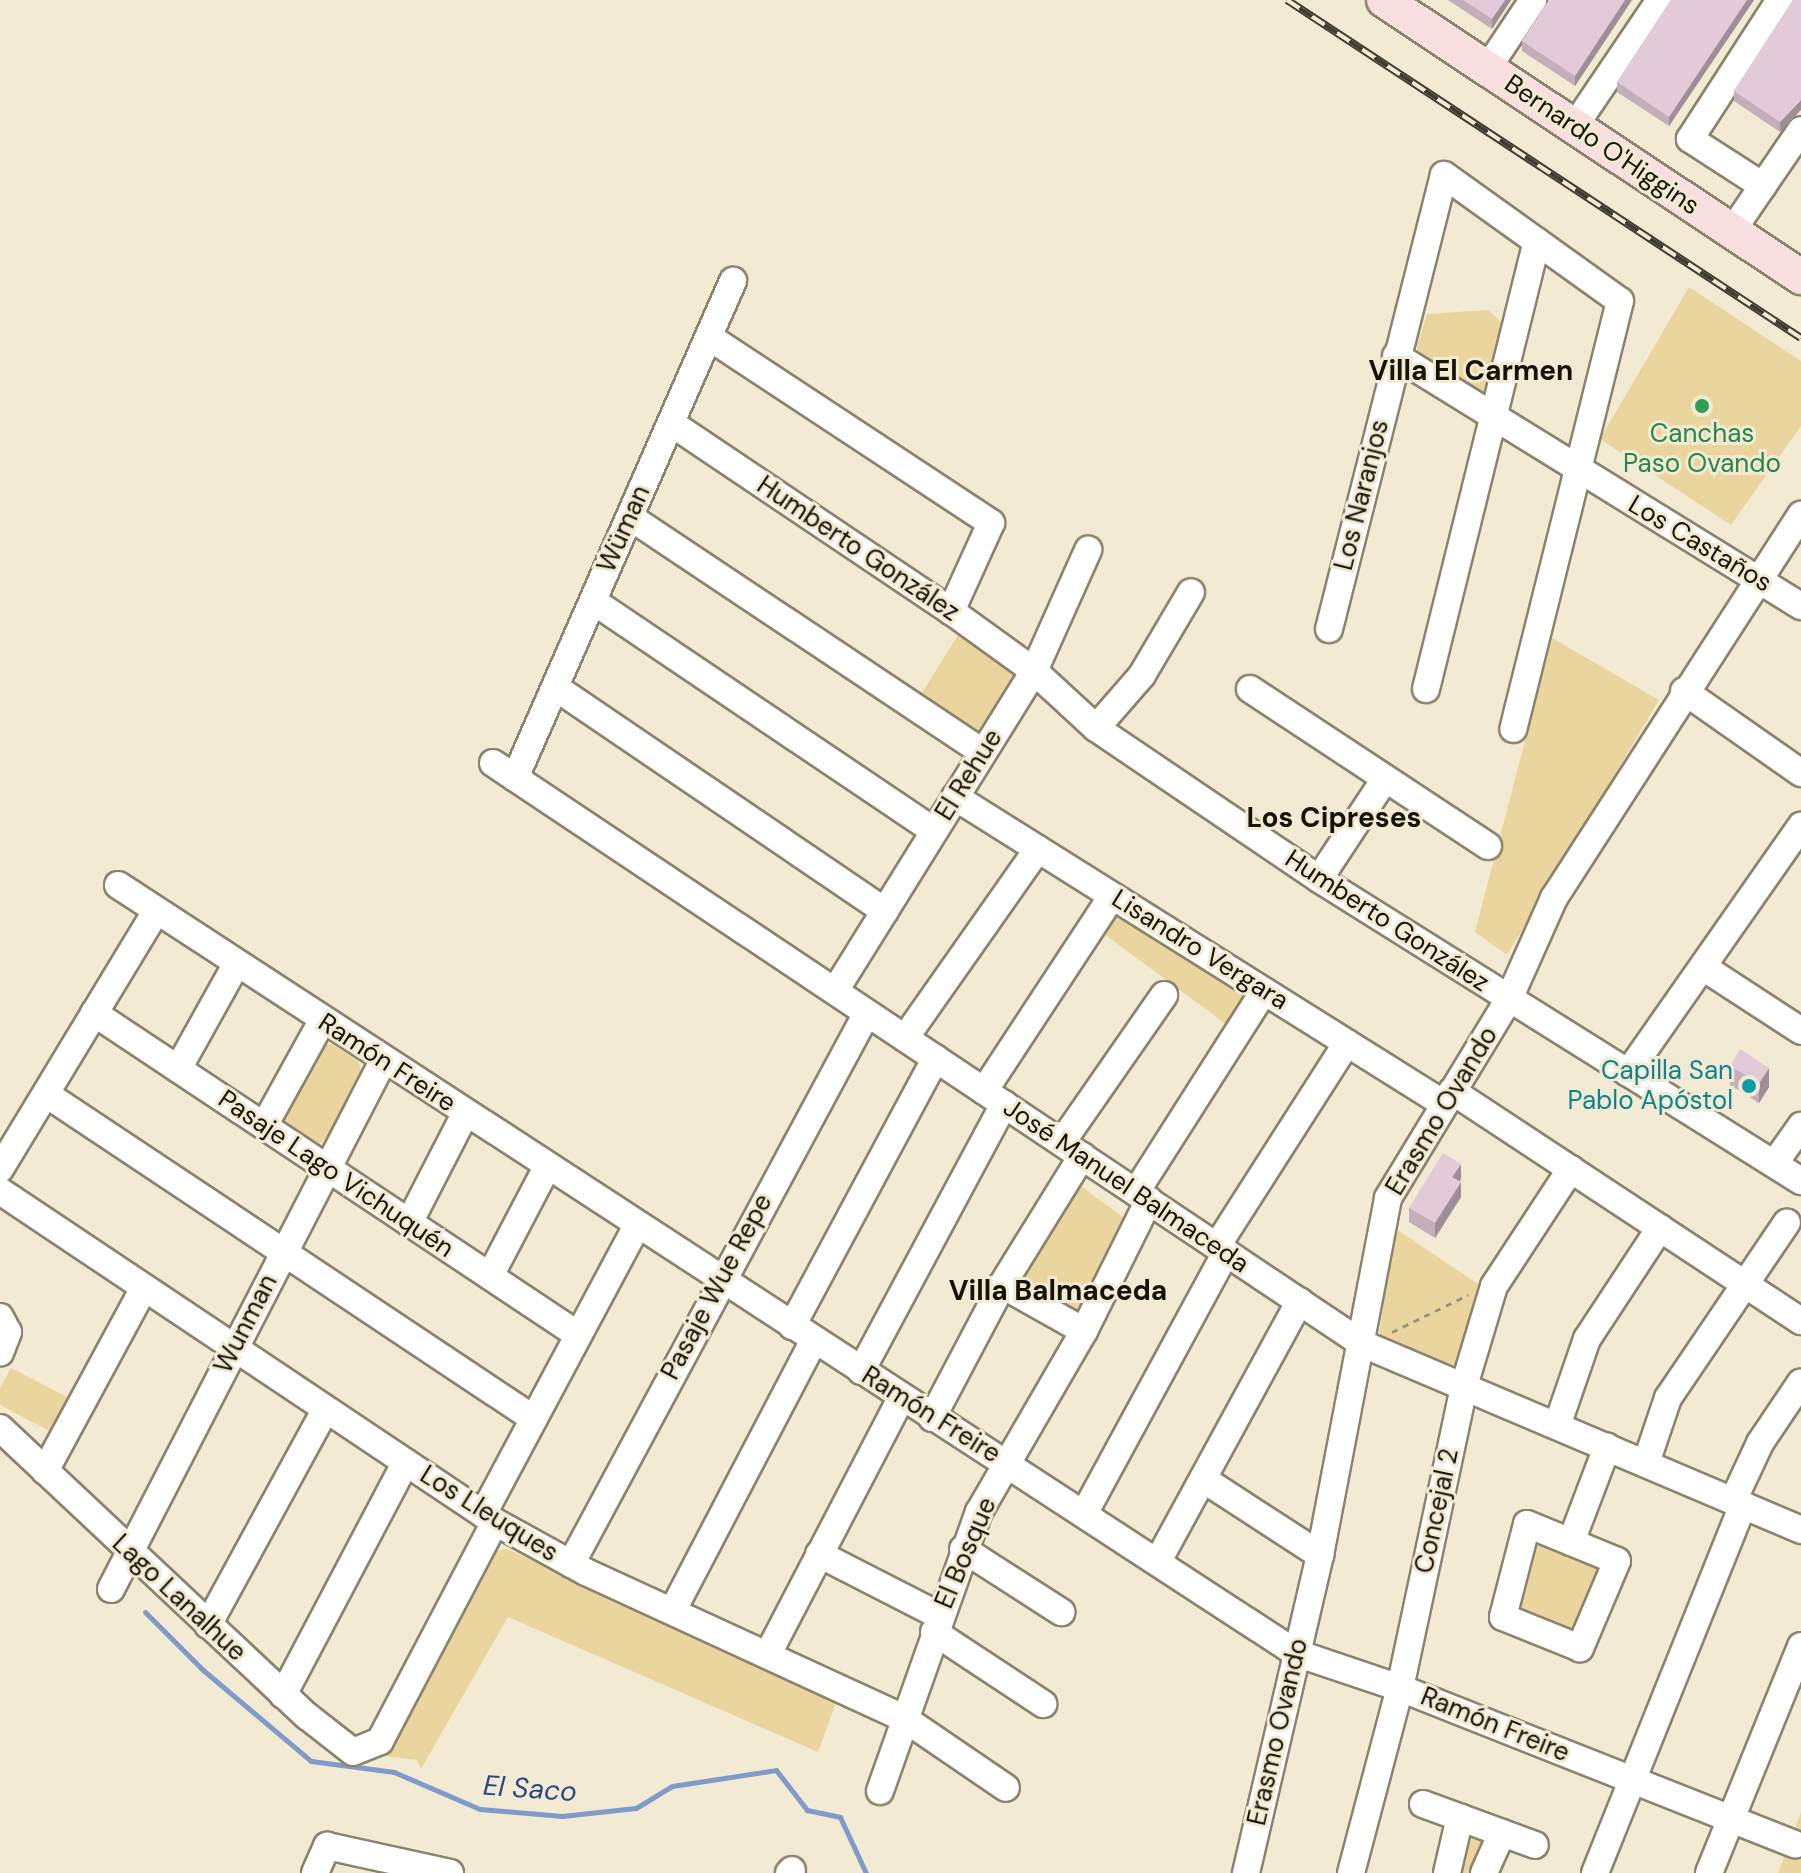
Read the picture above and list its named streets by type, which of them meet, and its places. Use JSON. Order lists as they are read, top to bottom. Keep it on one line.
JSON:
{"streets":{"main road":["Bernardo O'Higgins"],"street":["Los Naranjos","Wüman","Los Castaños","Humberto González","El Rehue","Lisandro Vergara","Ramón Freire","Erasmo Ovando","Pasaje Lago Vichuquén","José Manuel Balmaceda","Pasaje Wue Repe","Wunman","Concejal 2","Los Lleuques","El Bosque","Lago Lanalhue"]},"crossings":[["Los Naranjos","Los Castaños"],["Wüman","Humberto González"],["Wüman","José Manuel Balmaceda"],["Los Castaños","Erasmo Ovando"],["Humberto González","El Rehue"],["Humberto González","Erasmo Ovando"],["El Rehue","Lisandro Vergara"],["El Rehue","José Manuel Balmaceda"],["Lisandro Vergara","Erasmo Ovando"],["Lisandro Vergara","Concejal 2"],["Lisandro Vergara","El Bosque"],["Ramón Freire","Erasmo Ovando"],["Ramón Freire","Pasaje Wue Repe"],["Ramón Freire","Wunman"],["Ramón Freire","Concejal 2"],["Ramón Freire","El Bosque"],["Erasmo Ovando","José Manuel Balmaceda"],["Pasaje Lago Vichuquén","Wunman"],["José Manuel Balmaceda","Pasaje Wue Repe"],["José Manuel Balmaceda","Concejal 2"],["José Manuel Balmaceda","El Bosque"],["Pasaje Wue Repe","Los Lleuques"],["Wunman","Los Lleuques"],["Wunman","Lago Lanalhue"],["Los Lleuques","El Bosque"],["Los Lleuques","Lago Lanalhue"]],"districts":["Villa El Carmen","Los Cipreses","Villa Balmaceda"],"water":["El Saco"],"places":["Canchas Paso Ovando","Capilla San Pablo Apóstol"]}
